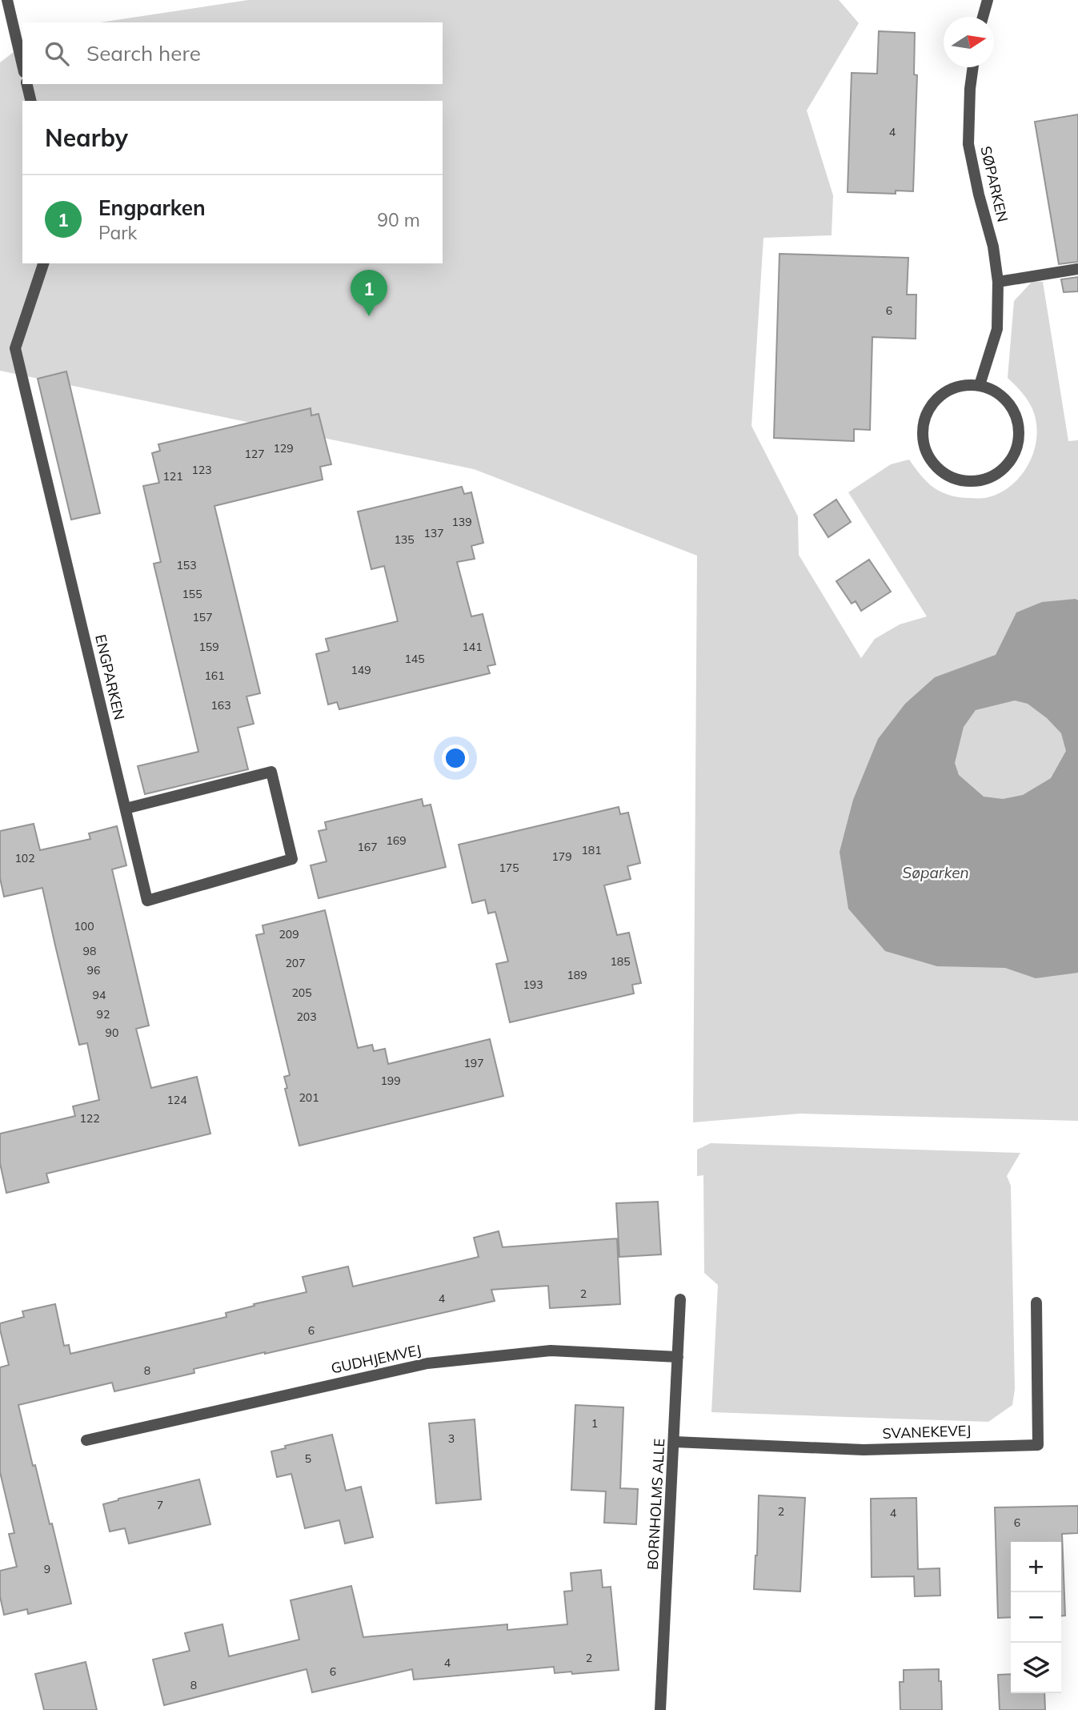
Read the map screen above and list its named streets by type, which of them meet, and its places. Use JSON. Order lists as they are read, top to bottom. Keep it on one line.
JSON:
{"streets":{"street":["SØPARKEN","ENGPARKEN","GUDHJEMVEJ","SVANEKEVEJ","BORNHOLMS ALLE"]},"crossings":[["GUDHJEMVEJ","BORNHOLMS ALLE"],["SVANEKEVEJ","BORNHOLMS ALLE"]],"water":["Søparken"],"house_numbers":["4","6","129","127","123","121","139","137","135","153","155","157","159","141","145","149","161","163","169","167","181","179","102","175","100","209","98","185","207","96","189","193","205","94","92","203","90","197","199","201","124","122","2","4","6","8","1","3","5","7","2","4","6","9","2","4","6","8"],"north":"right","page":{"search":"Search here","heading":"Nearby","list":[{"mark":"1","name":"Engparken","note":"Park","value":"90 m"}],"pins":"1","map_buttons":["+","−"]}}
